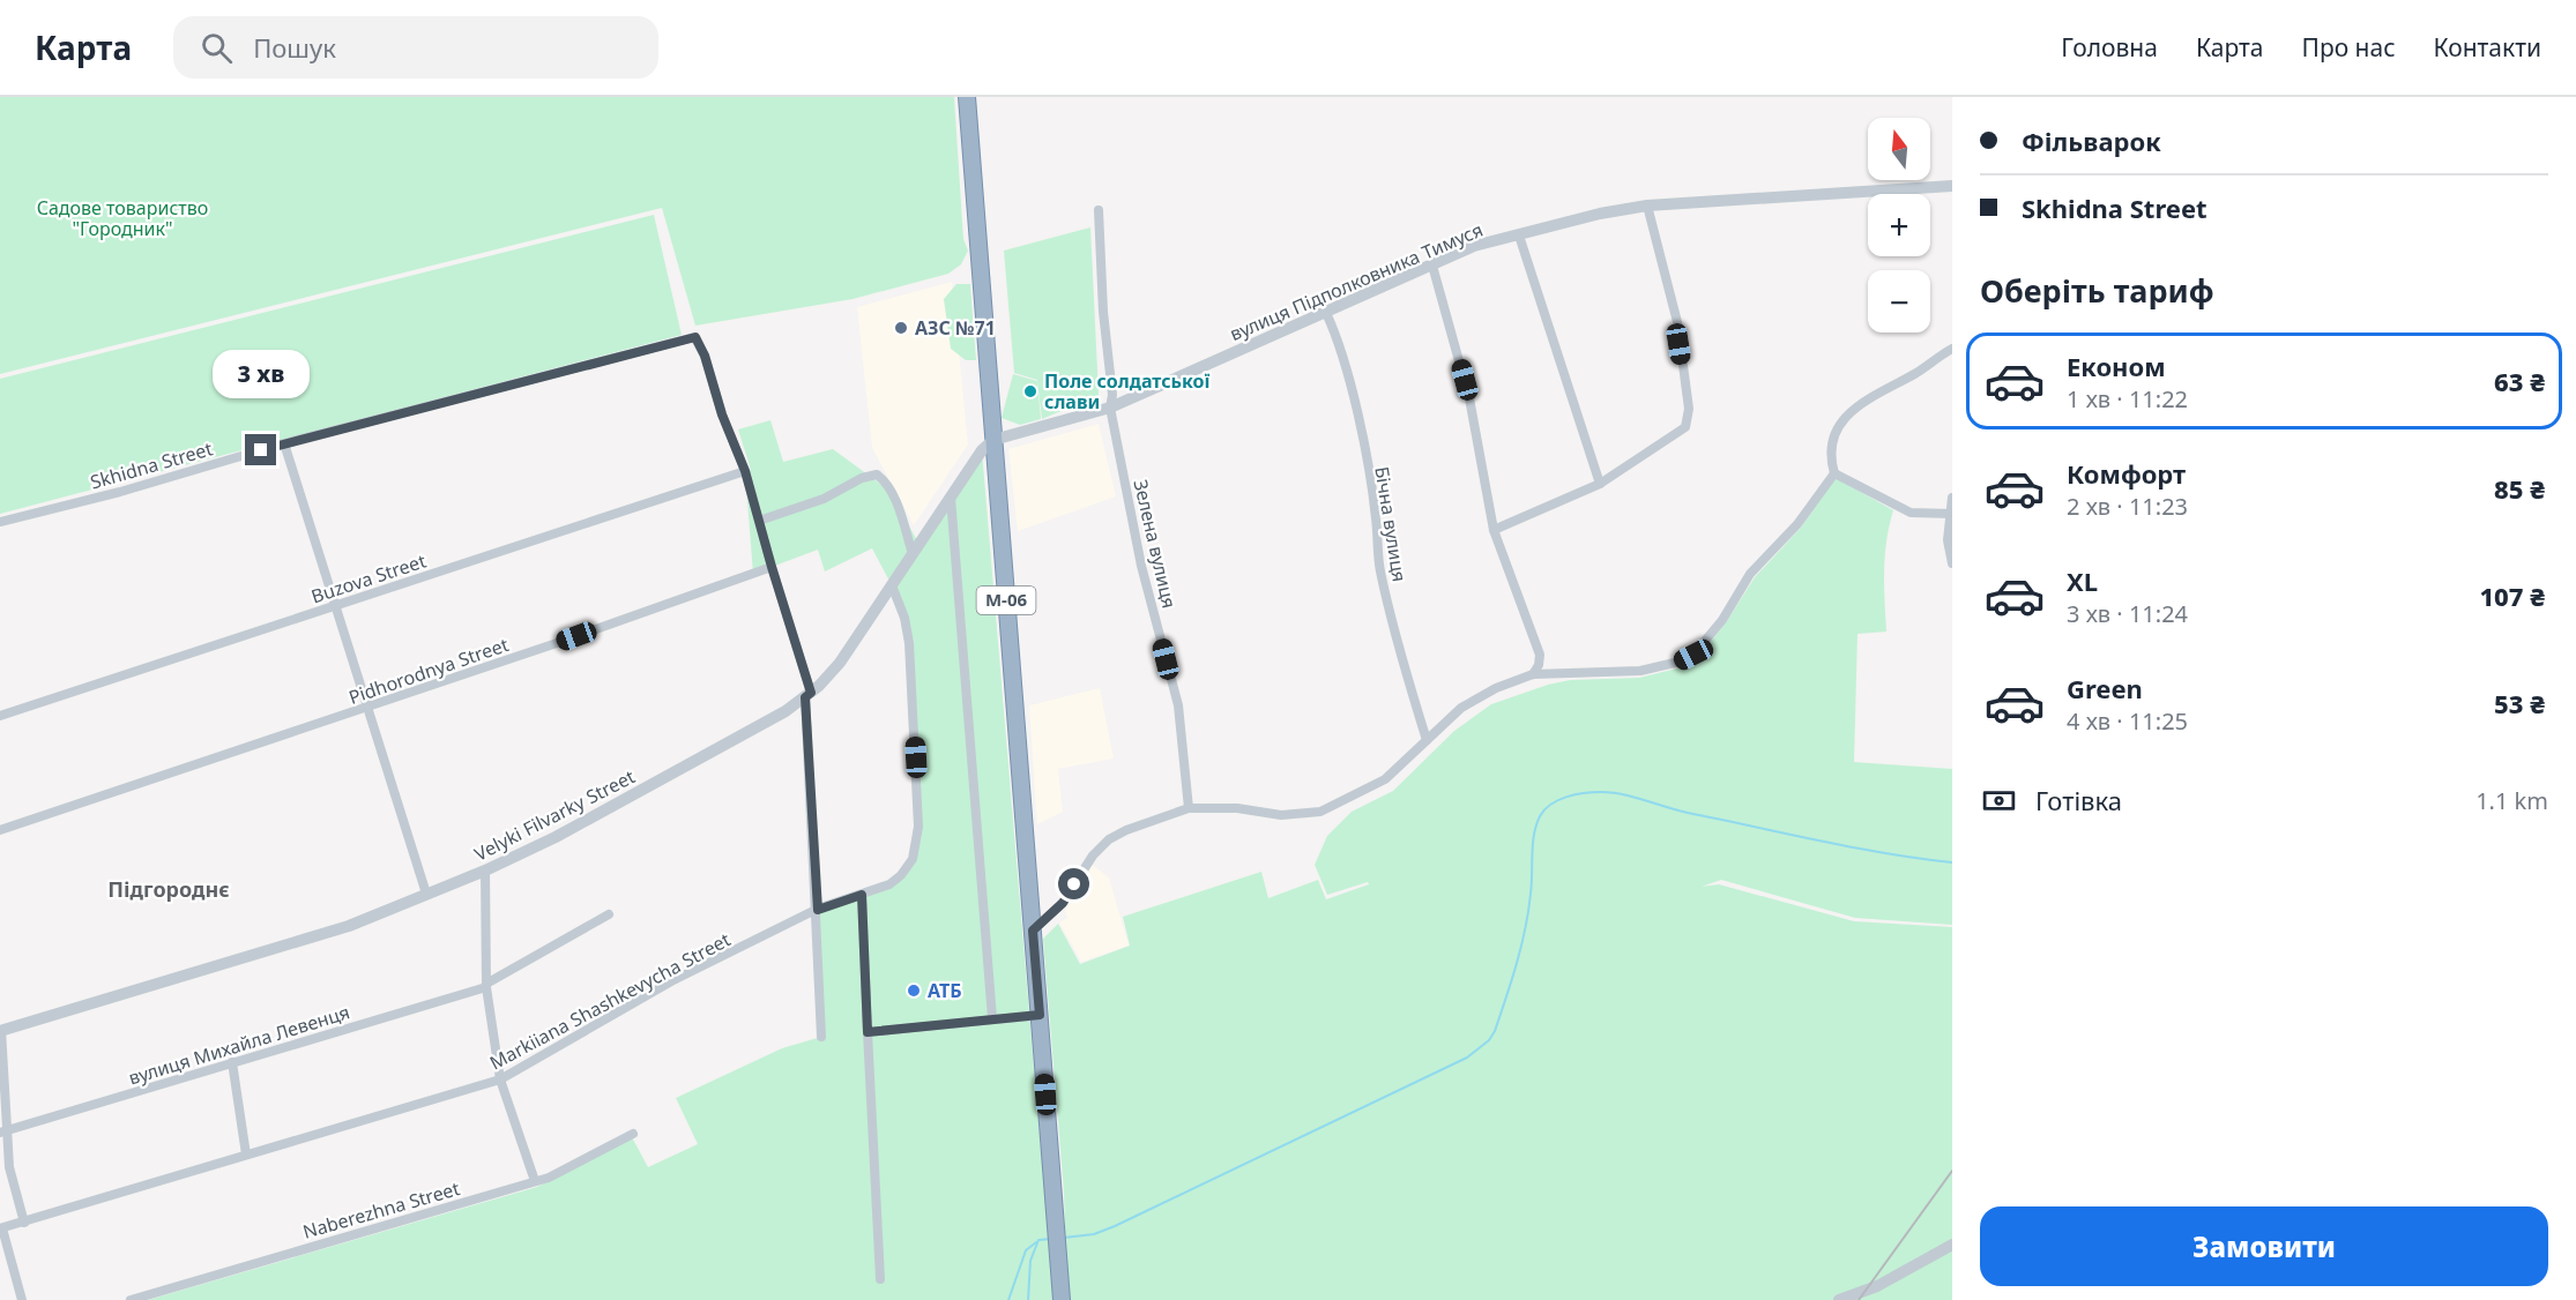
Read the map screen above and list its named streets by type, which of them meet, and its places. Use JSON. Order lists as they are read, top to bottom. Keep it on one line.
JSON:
{"streets":{"highway":["М-06"],"street":["вулиця Підполковника Тимуся","Skhidna Street","Бічна вулиця","Зелена вулиця","Buzova Street","Pidhorodnya Street","Velyki Filvarky Street","Markiiana Shashkevycha Street","вулиця Михайла Левенця","Naberezhna Street"]},"crossings":[["вулиця Підполковника Тимуся","Бічна вулиця"],["вулиця Підполковника Тимуся","Зелена вулиця"],["вулиця Підполковника Тимуся","М-06"],["вулиця Підполковника Тимуся","Velyki Filvarky Street"],["Skhidna Street","Buzova Street"],["М-06","Velyki Filvarky Street"],["Velyki Filvarky Street","Markiiana Shashkevycha Street"]],"districts":["Підгороднє"],"parks":["Садове товариство \"Городник\""],"places":["АЗС №71","Поле солдатської слави","АТБ"],"north":"top","page":{"header":"Карта","search":"Пошук","nav":["Головна","Карта","Про нас","Контакти"],"banner":["Фільварок","Skhidna Street"],"map_buttons":["+","−"],"heading":"Оберіть тариф","list":[{"name":"Економ","note":"1 хв · 11:22","value":"63 ₴"},{"name":"Комфорт","note":"2 хв · 11:23","value":"85 ₴"},{"name":"XL","note":"3 хв · 11:24","value":"107 ₴"},{"name":"Green","note":"4 хв · 11:25","value":"53 ₴"}],"bubble":"3 хв","pay":["Готівка","1.1 km"],"buttons":"Замовити"}}
